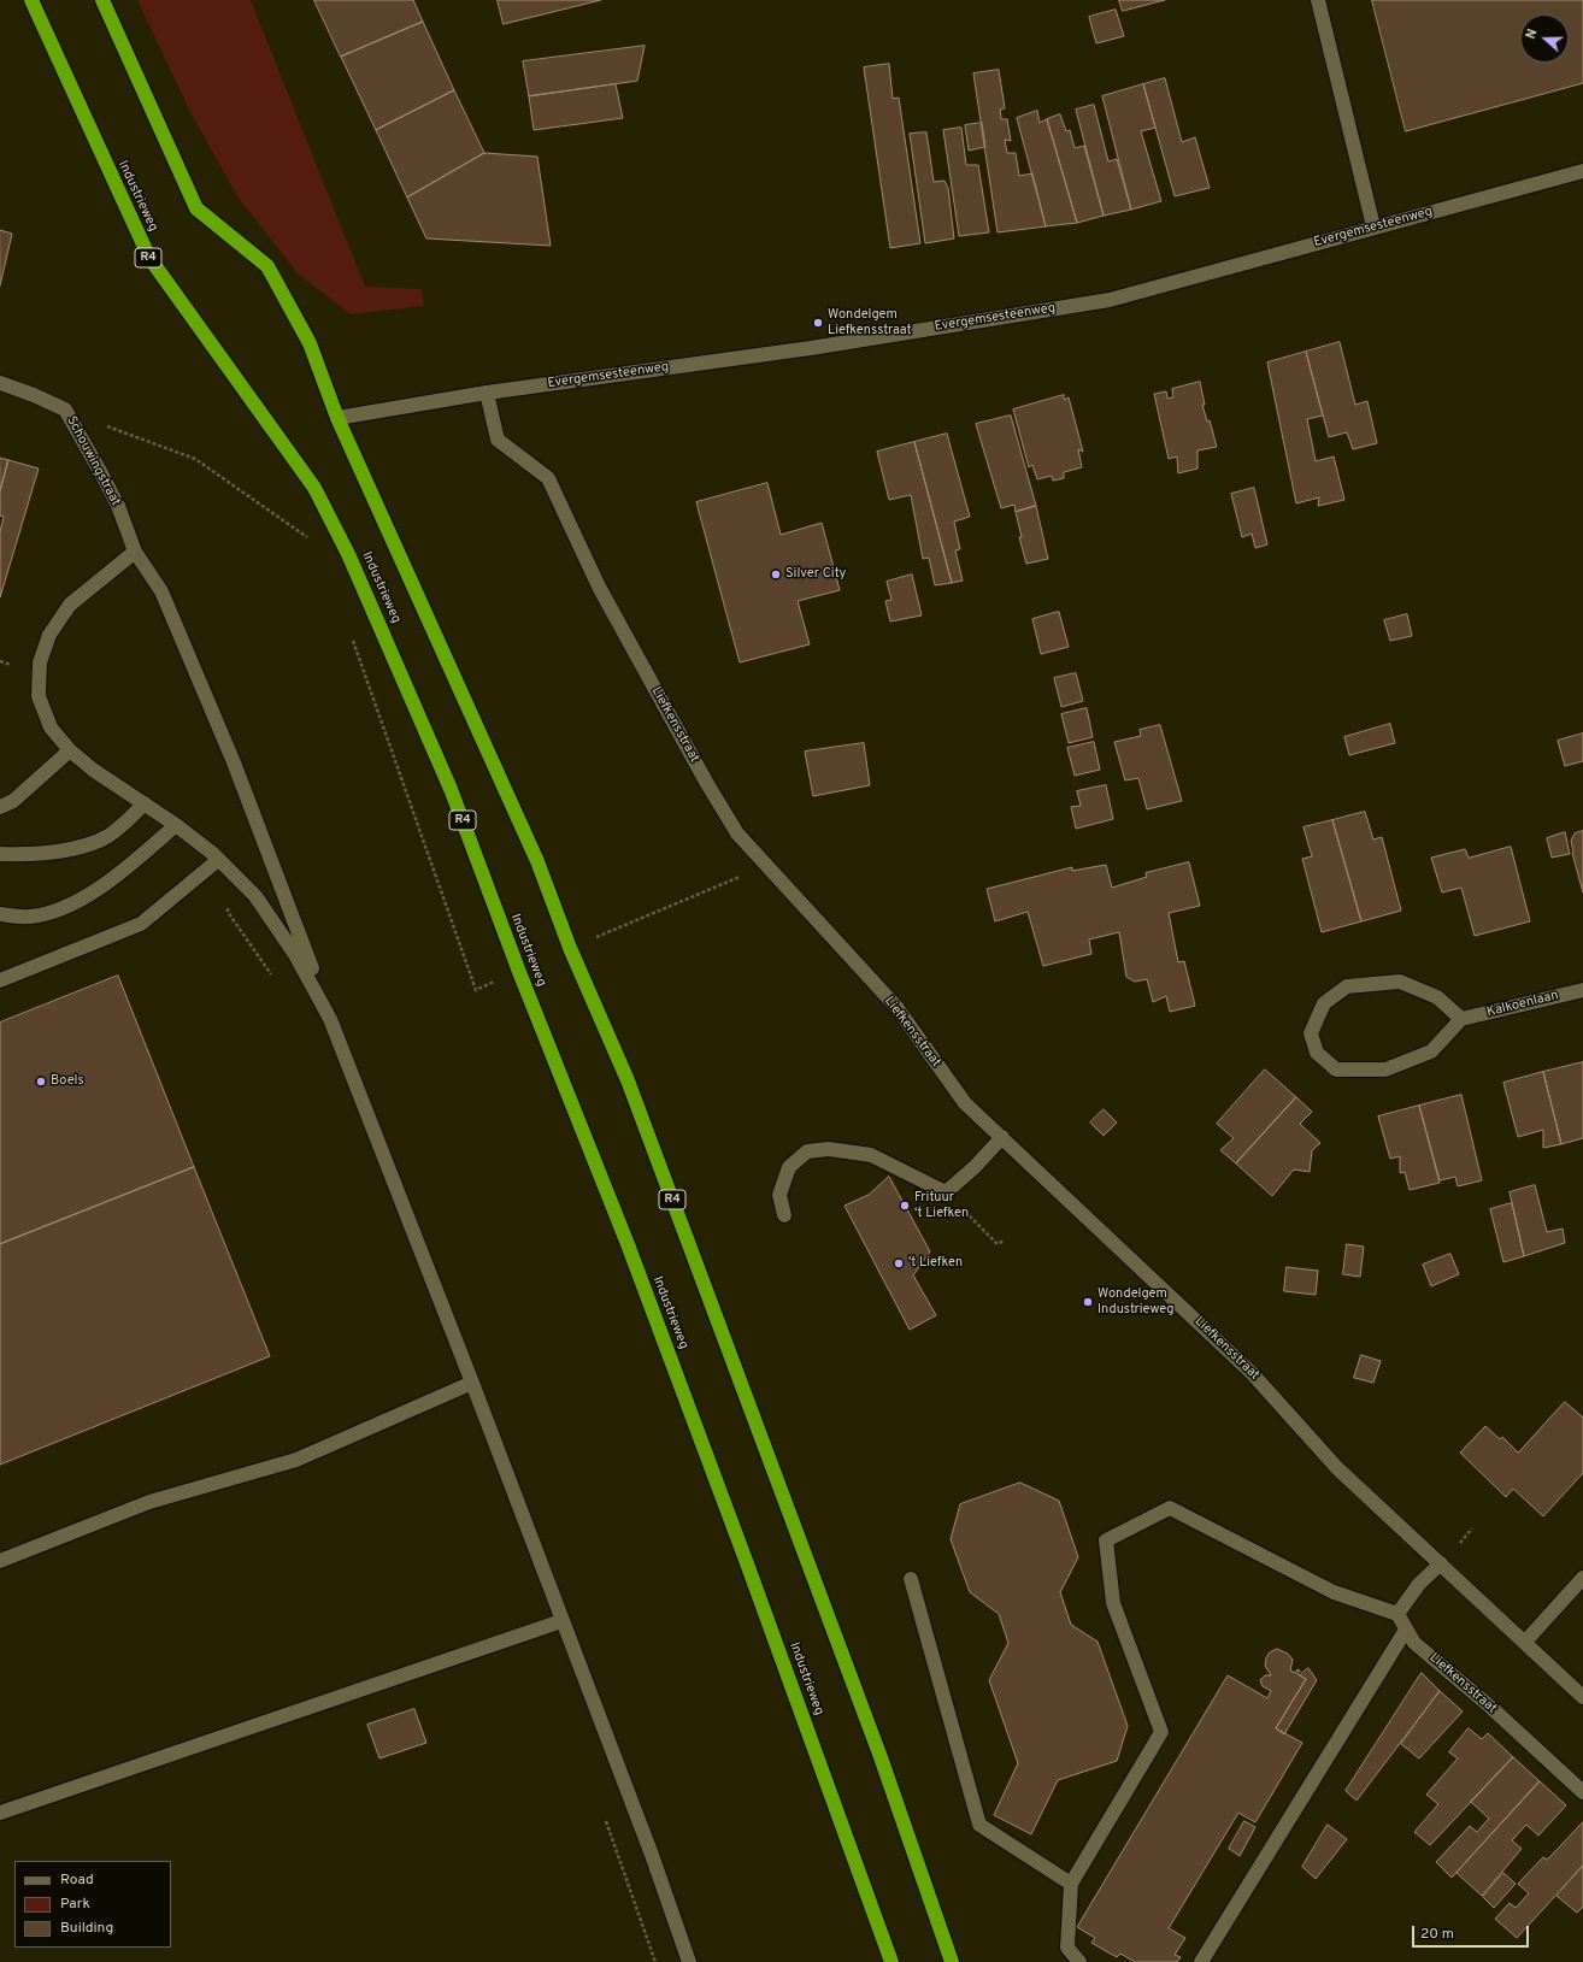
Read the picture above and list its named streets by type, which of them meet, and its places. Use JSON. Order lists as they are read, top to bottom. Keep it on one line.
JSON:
{"streets":{"highway":["Industrieweg","R4"],"street":["Evergemsesteenweg","Schouwingstraat","Liefkensstraat","Kalkoenlaan"]},"crossings":[["Evergemsesteenweg","R4"],["Evergemsesteenweg","Liefkensstraat"]],"places":["Wondelgem Liefkensstraat","Silver City","Boels","Frituur ‘t Liefken","'t Liefken","Wondelgem Industrieweg"],"legend":["Road","Park","Building"],"scale_bar":"20 m","north":"left"}
